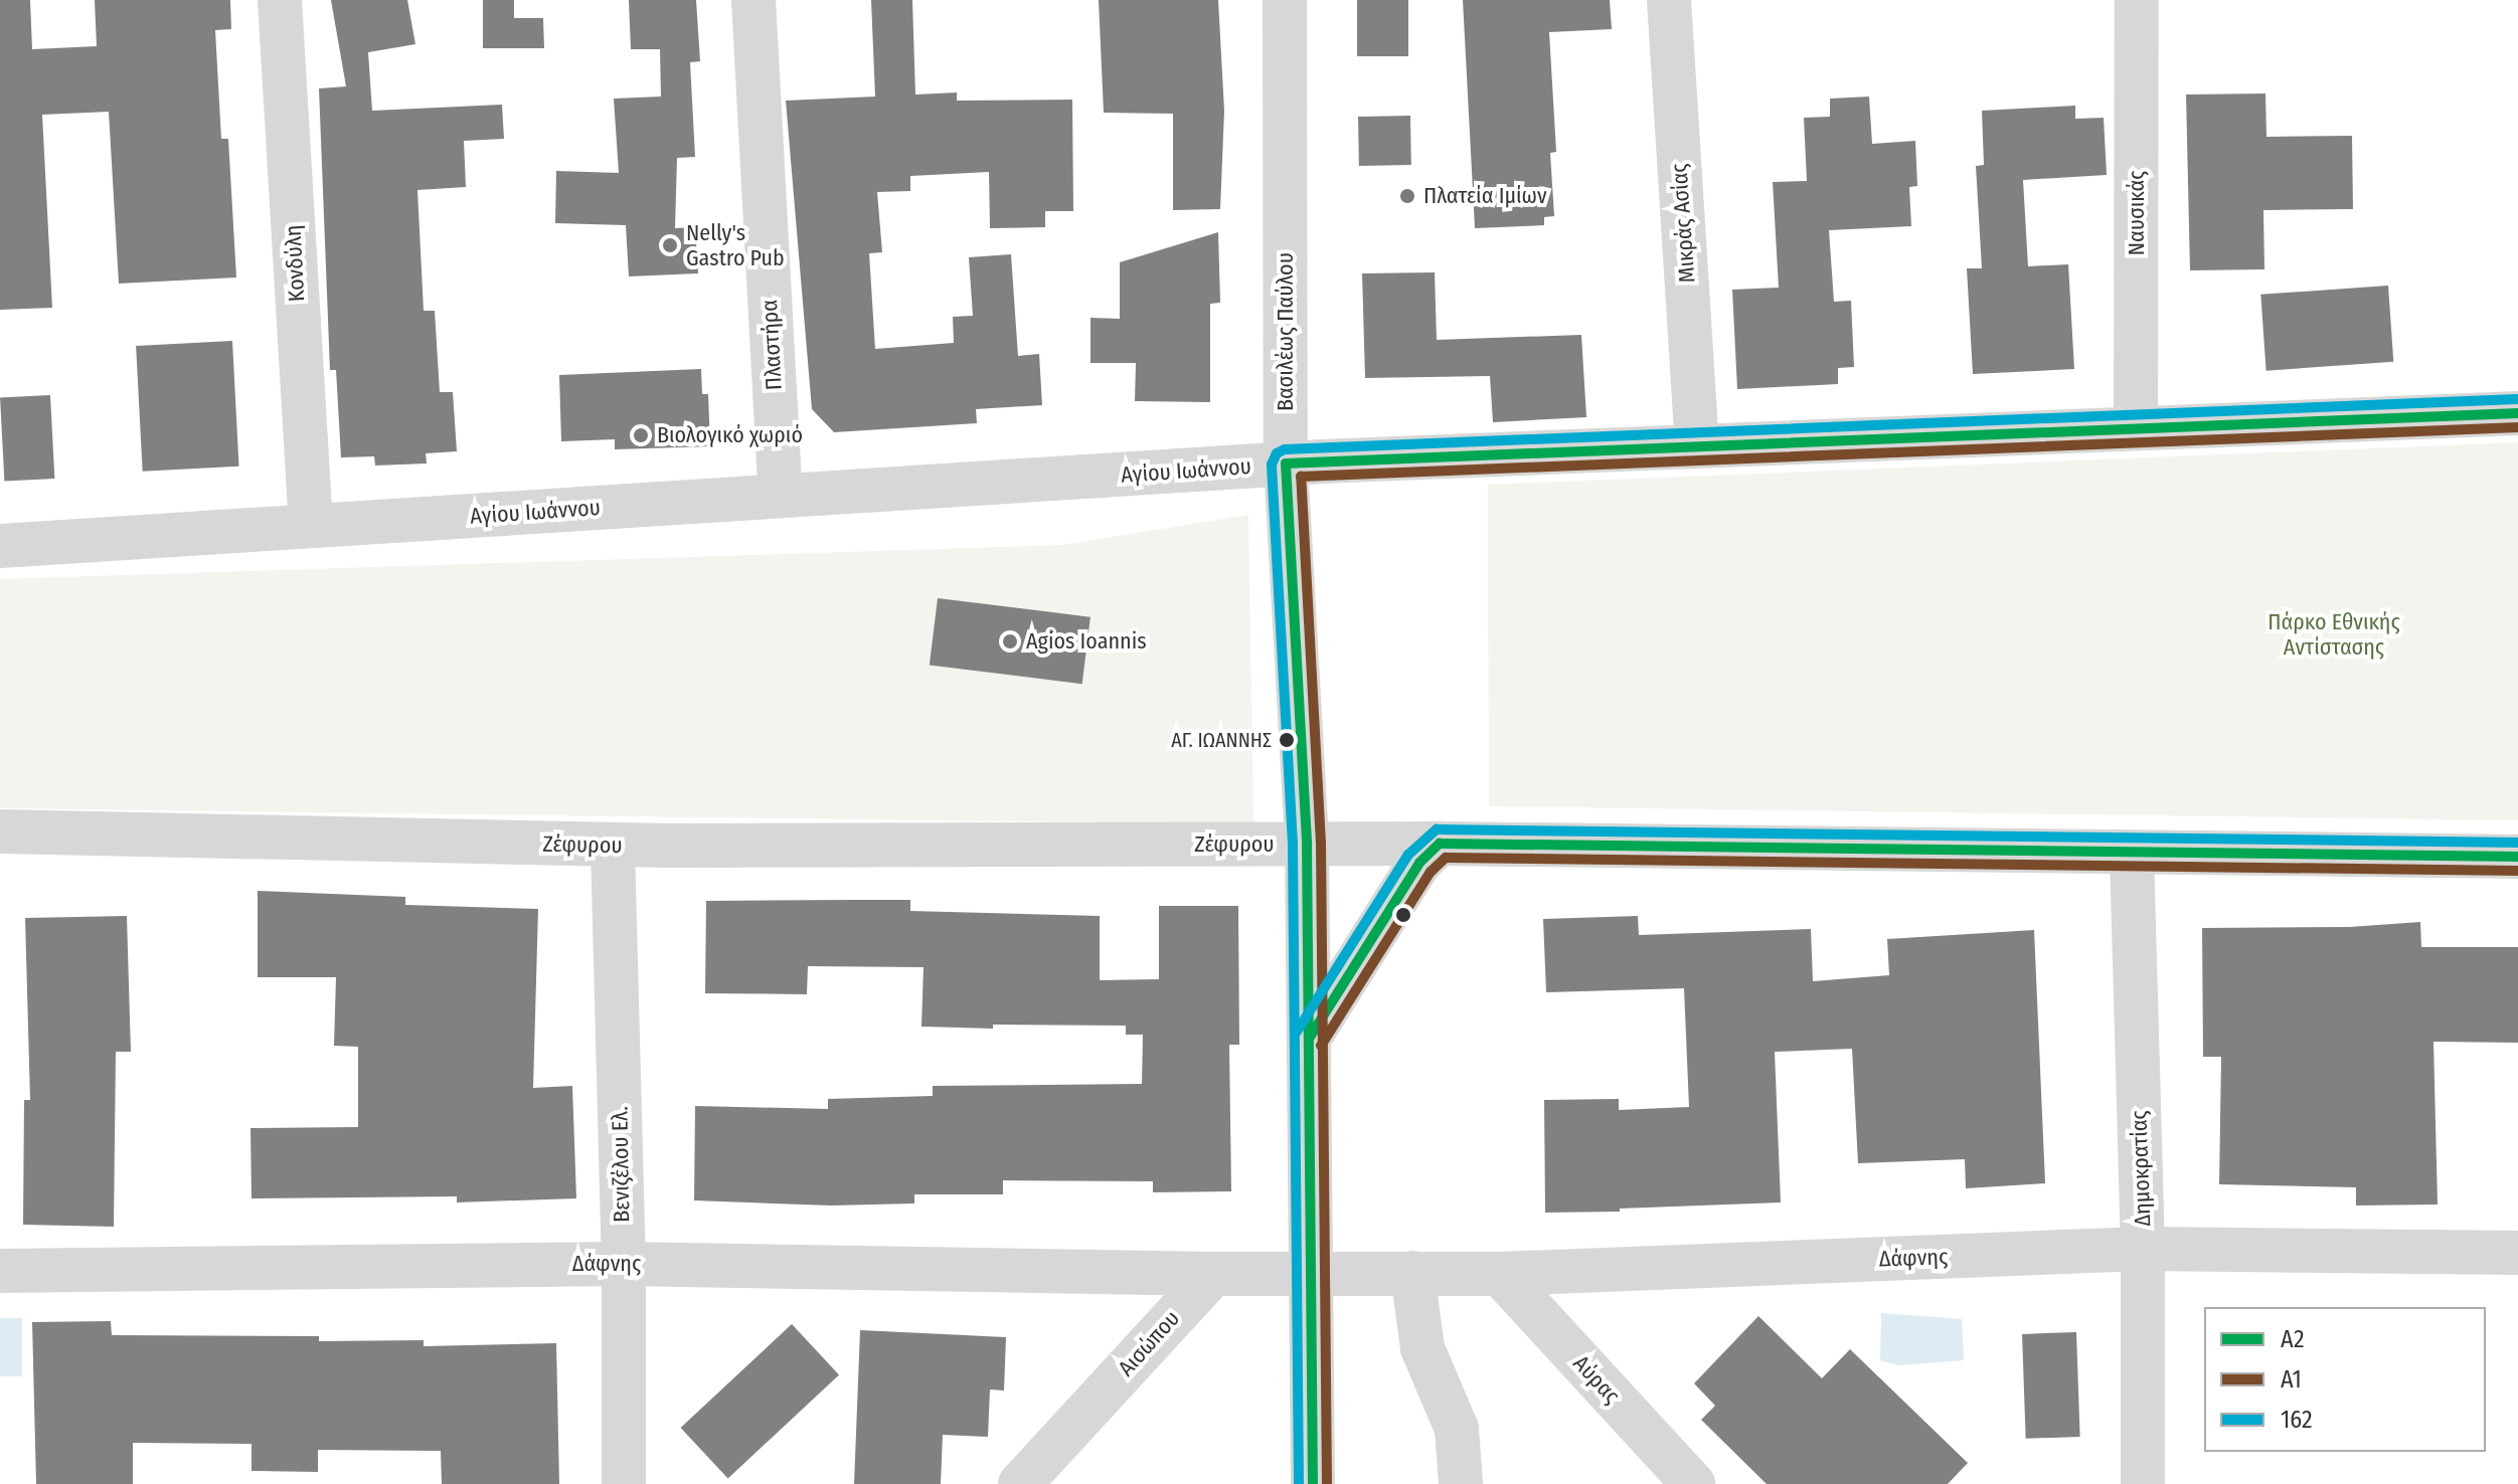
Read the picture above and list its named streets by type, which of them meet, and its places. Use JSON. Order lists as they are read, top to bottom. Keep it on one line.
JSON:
{"streets":{"street":["Ναυσικάς","Μικράς Ασίας","Κονδύλη","Βασιλέως Παύλου","Πλαστήρα","Αγίου Ιωάννου","Ζέφυρου","Βενιζέλου Ελ.","Δημοκρατίας","Δάφνης","Αισώπου","Αύρας"]},"crossings":[["Ναυσικάς","Αγίου Ιωάννου"],["Μικράς Ασίας","Αγίου Ιωάννου"],["Κονδύλη","Αγίου Ιωάννου"],["Βασιλέως Παύλου","Αγίου Ιωάννου"],["Βασιλέως Παύλου","Ζέφυρου"],["Βασιλέως Παύλου","Δάφνης"],["Πλαστήρα","Αγίου Ιωάννου"],["Ζέφυρου","Βενιζέλου Ελ."],["Ζέφυρου","Δημοκρατίας"],["Βενιζέλου Ελ.","Δάφνης"],["Δημοκρατίας","Δάφνης"],["Δάφνης","Αισώπου"],["Δάφνης","Αύρας"]],"parks":["Πάρκο Εθνικής Αντίστασης"],"places":["Πλατεία Ιμίων","Nelly's Gastro Pub","Βιολογικό χωριό","Agios Ioannis","ΑΓ. ΙΩΑΝΝΗΣ"],"lines":["transit line 162","transit line Α2","transit line Α1"],"legend":["Α2","Α1","162"]}
